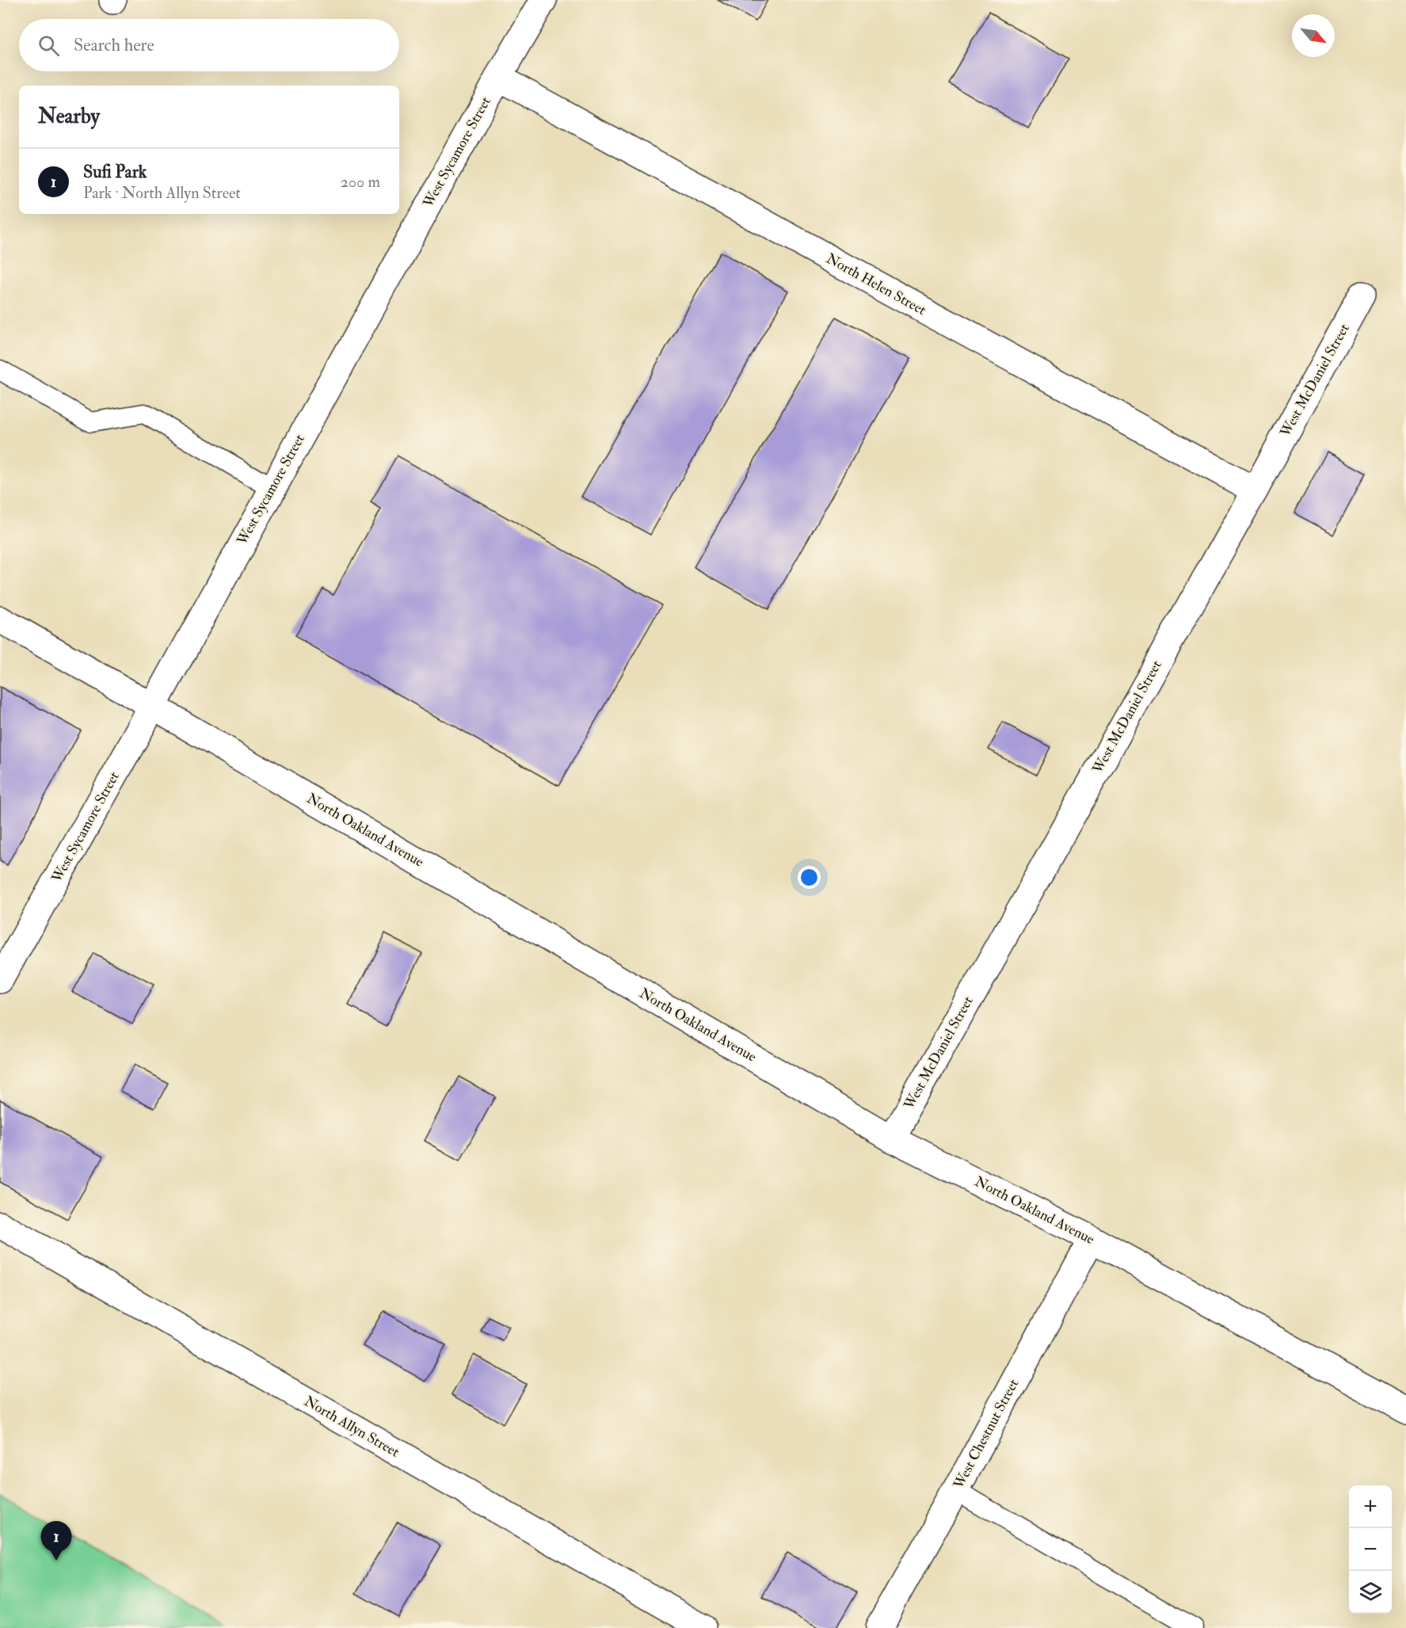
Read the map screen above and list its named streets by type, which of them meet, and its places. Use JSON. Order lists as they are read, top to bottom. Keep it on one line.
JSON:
{"streets":{"street":["West Sycamore Street","North Helen Street","West McDaniel Street","North Oakland Avenue","North Allyn Street","West Chestnut Street"]},"crossings":[["West Sycamore Street","North Helen Street"],["West Sycamore Street","North Oakland Avenue"],["North Helen Street","West McDaniel Street"],["West McDaniel Street","North Oakland Avenue"],["North Oakland Avenue","West Chestnut Street"]],"north":"bottom right","page":{"search":"Search here","heading":"Nearby","list":[{"mark":"1","name":"Sufi Park","note":"Park · North Allyn Street","value":"200 m"}],"map_buttons":["+","−"],"pins":"1"}}
